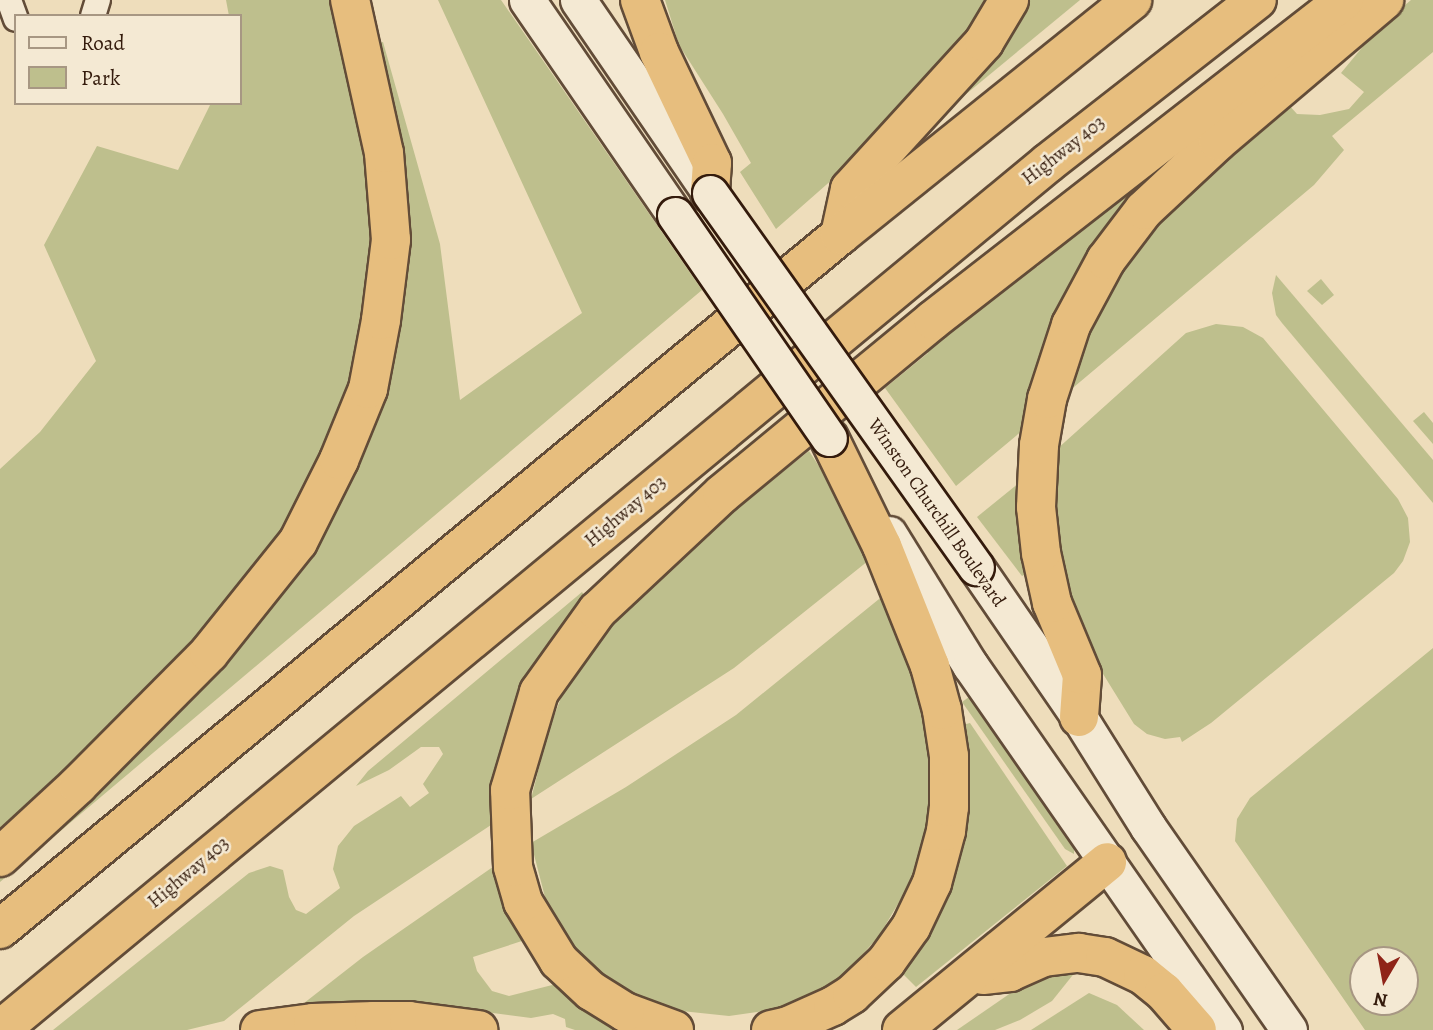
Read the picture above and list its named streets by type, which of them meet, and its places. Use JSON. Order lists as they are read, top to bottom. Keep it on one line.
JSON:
{"streets":{"highway":["Highway 403"],"main road":["Winston Churchill Boulevard"]},"legend":["Road","Park"],"north":"bottom"}
